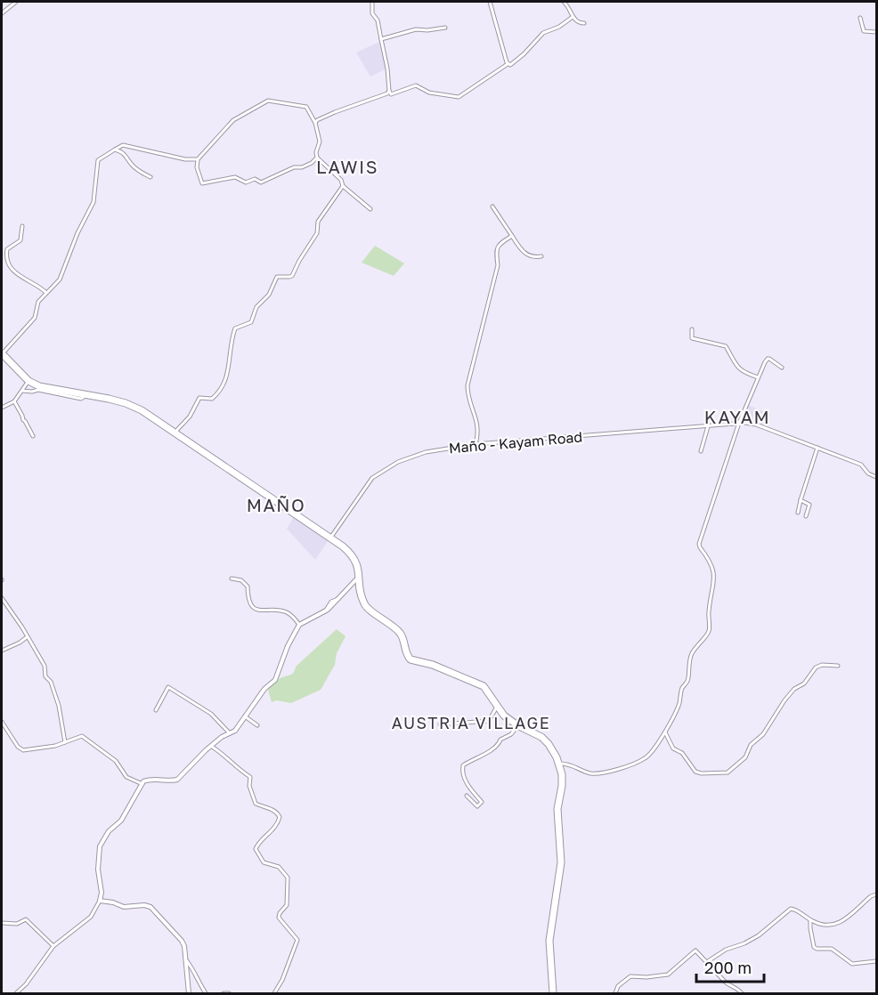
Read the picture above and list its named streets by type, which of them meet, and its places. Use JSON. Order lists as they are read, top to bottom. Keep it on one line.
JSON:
{"streets":{"street":["Maño - Kayam Road"]},"districts":["LAWIS","KAYAM","MAÑO","AUSTRIA VILLAGE"],"scale_bar":"200 m"}
